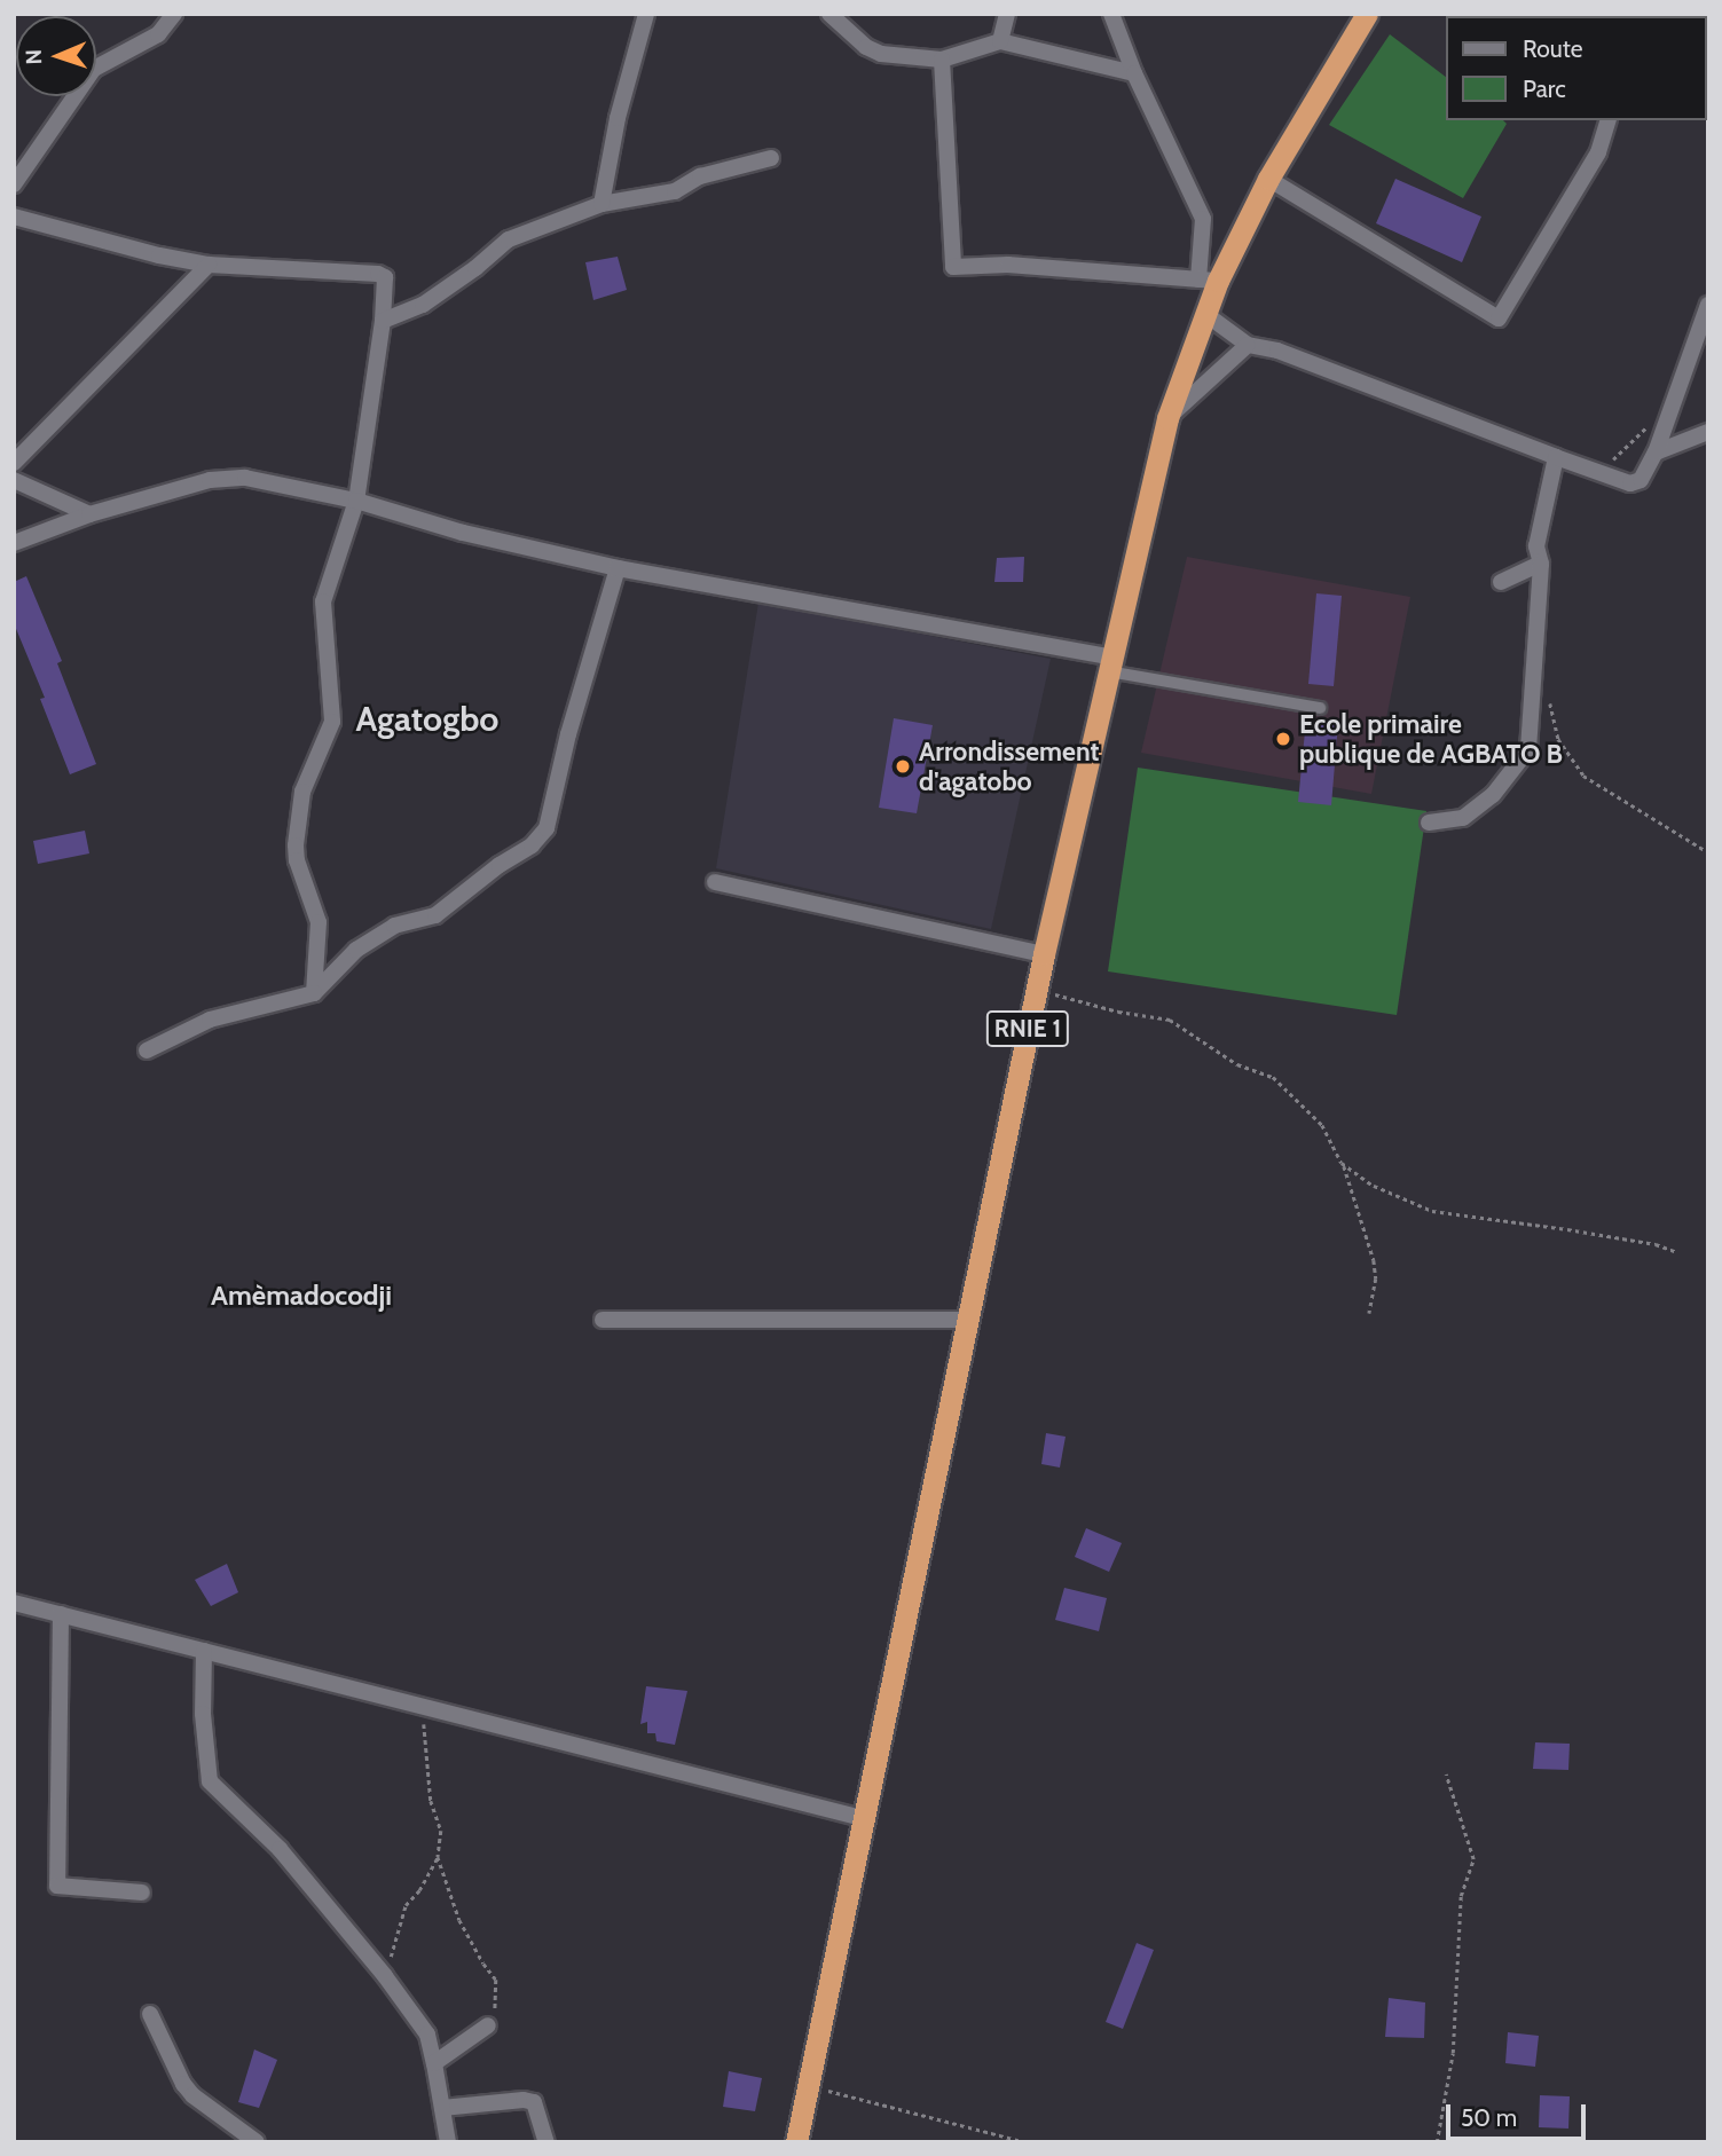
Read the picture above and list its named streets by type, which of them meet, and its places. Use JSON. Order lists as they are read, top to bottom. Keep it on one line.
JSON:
{"streets":{"highway":["RNIE 1"]},"districts":["Agatogbo","Amèmadocodji"],"places":["Ecole primaire publique de AGBATO B","Arrondissement d'agatobo"],"legend":["Route","Parc"],"scale_bar":"50 m","north":"left"}
